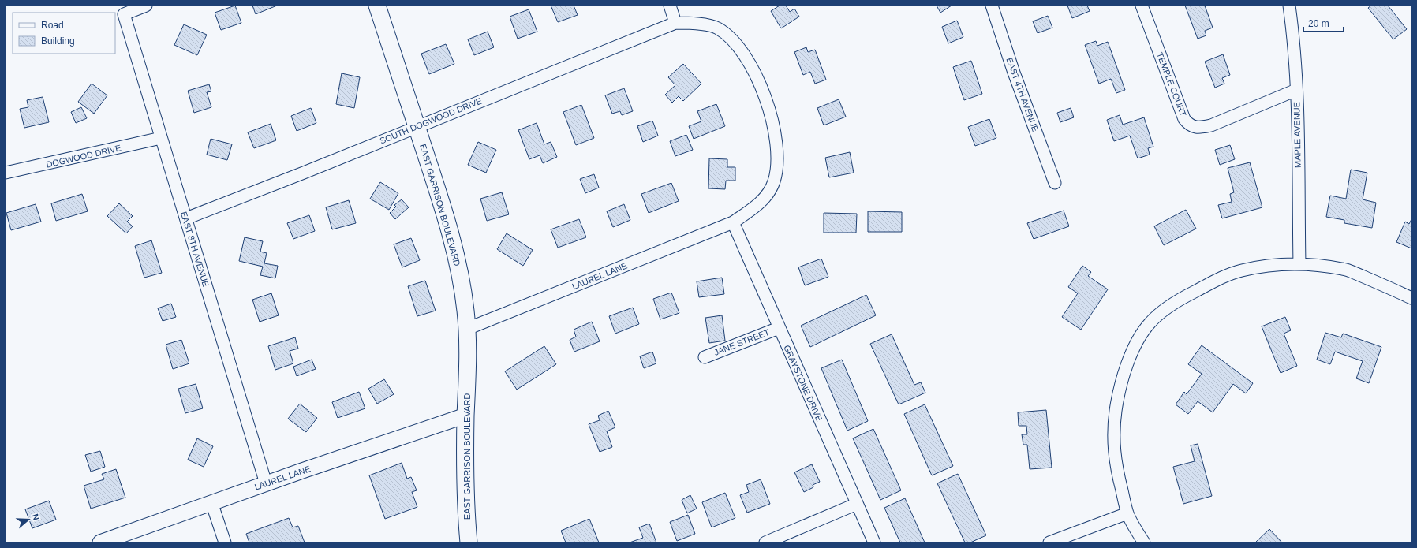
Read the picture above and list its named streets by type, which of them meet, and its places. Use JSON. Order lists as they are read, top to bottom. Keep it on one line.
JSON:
{"streets":{"main road":["EAST GARRISON BOULEVARD"],"street":["TEMPLE COURT","EAST 4TH AVENUE","SOUTH DOGWOOD DRIVE","MAPLE AVENUE","DOGWOOD DRIVE","EAST 8TH AVENUE","LAUREL LANE","JANE STREET","GRAYSTONE DRIVE"]},"crossings":[["TEMPLE COURT","MAPLE AVENUE"],["SOUTH DOGWOOD DRIVE","EAST GARRISON BOULEVARD"],["SOUTH DOGWOOD DRIVE","EAST 8TH AVENUE"],["SOUTH DOGWOOD DRIVE","LAUREL LANE"],["DOGWOOD DRIVE","EAST 8TH AVENUE"],["EAST GARRISON BOULEVARD","LAUREL LANE"],["EAST 8TH AVENUE","LAUREL LANE"],["LAUREL LANE","GRAYSTONE DRIVE"],["JANE STREET","GRAYSTONE DRIVE"]],"legend":["Road","Building"],"scale_bar":"20 m","north":"right"}
